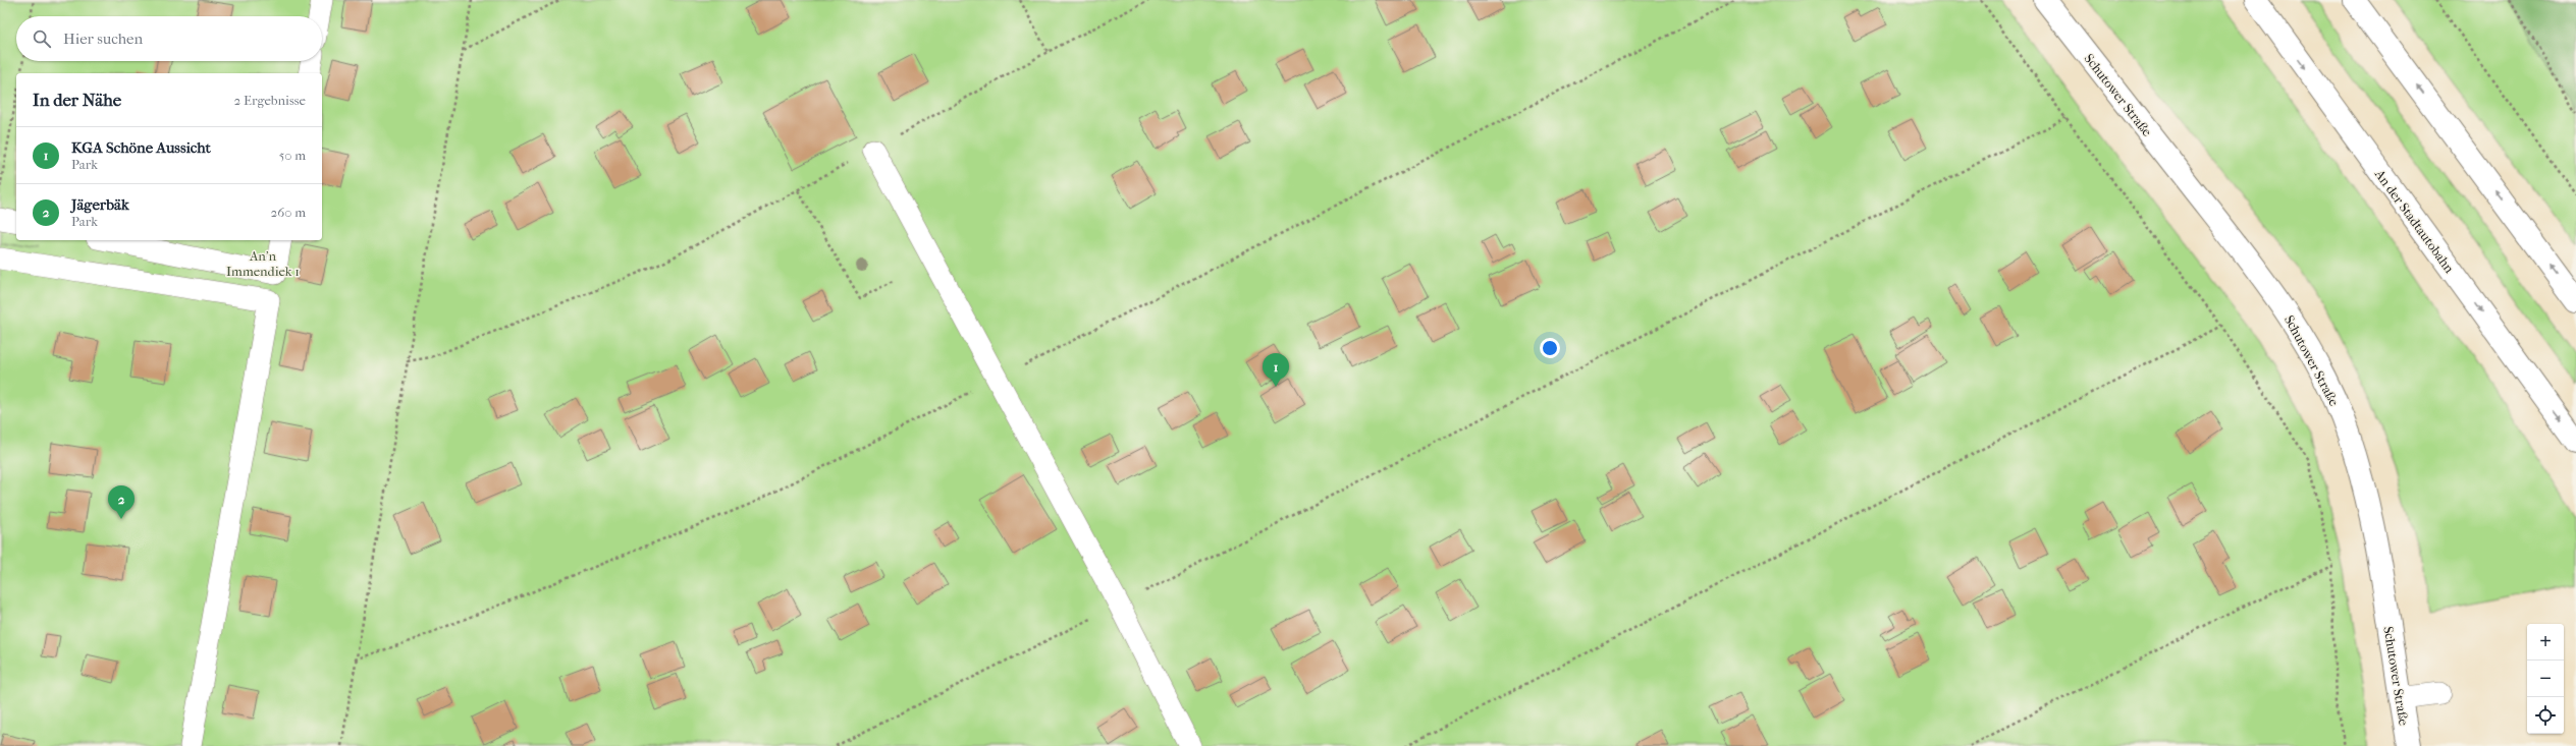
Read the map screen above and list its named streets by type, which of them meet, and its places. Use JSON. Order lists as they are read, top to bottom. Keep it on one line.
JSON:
{"streets":{"main road":["Schutower Straße","An der Stadtautobahn"]},"parks":["An'n Immendiek 1"],"page":{"search":"Hier suchen","heading":["In der Nähe","2 Ergebnisse"],"list":[{"mark":"1","name":"KGA Schöne Aussicht","note":"Park","value":"50 m"},{"mark":"2","name":"Jägerbäk","note":"Park","value":"260 m"}],"pins":["1","2"],"map_buttons":["+","−"]}}
